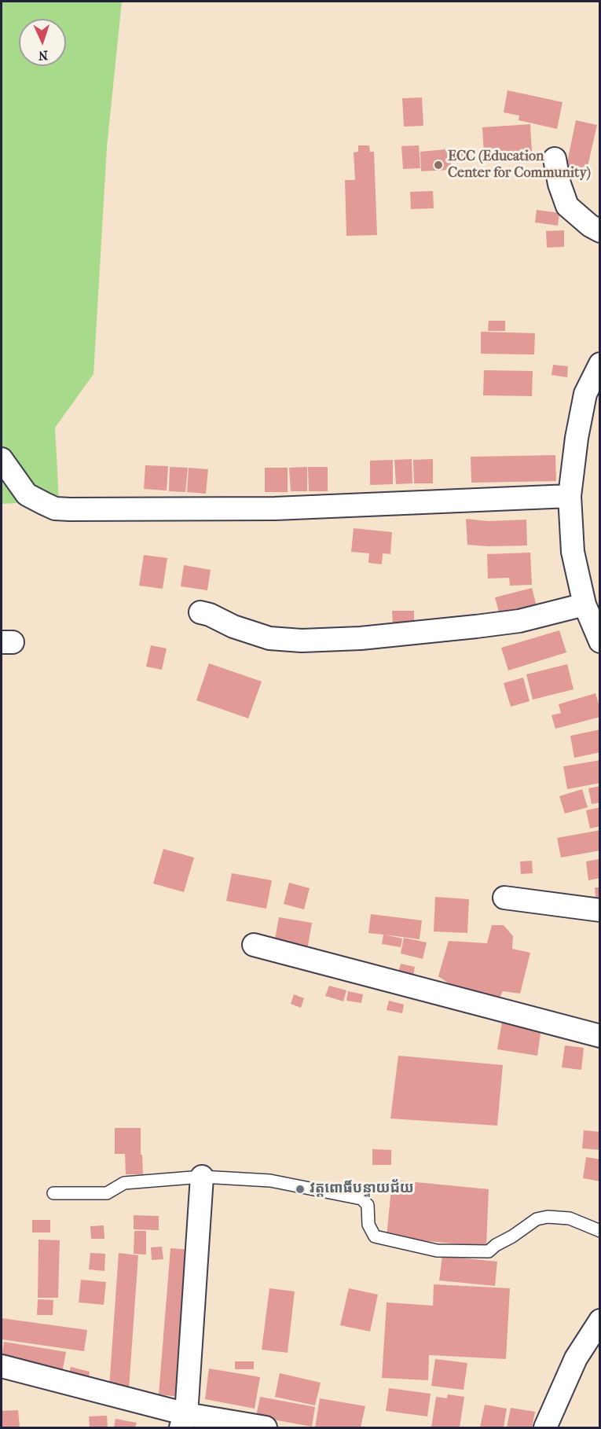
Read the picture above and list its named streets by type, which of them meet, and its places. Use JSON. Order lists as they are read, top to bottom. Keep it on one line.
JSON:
{"places":["ECC (Education Center for Community)","វត្តពោធិ៍បន្ទាយជ័យ"],"north":"bottom"}
